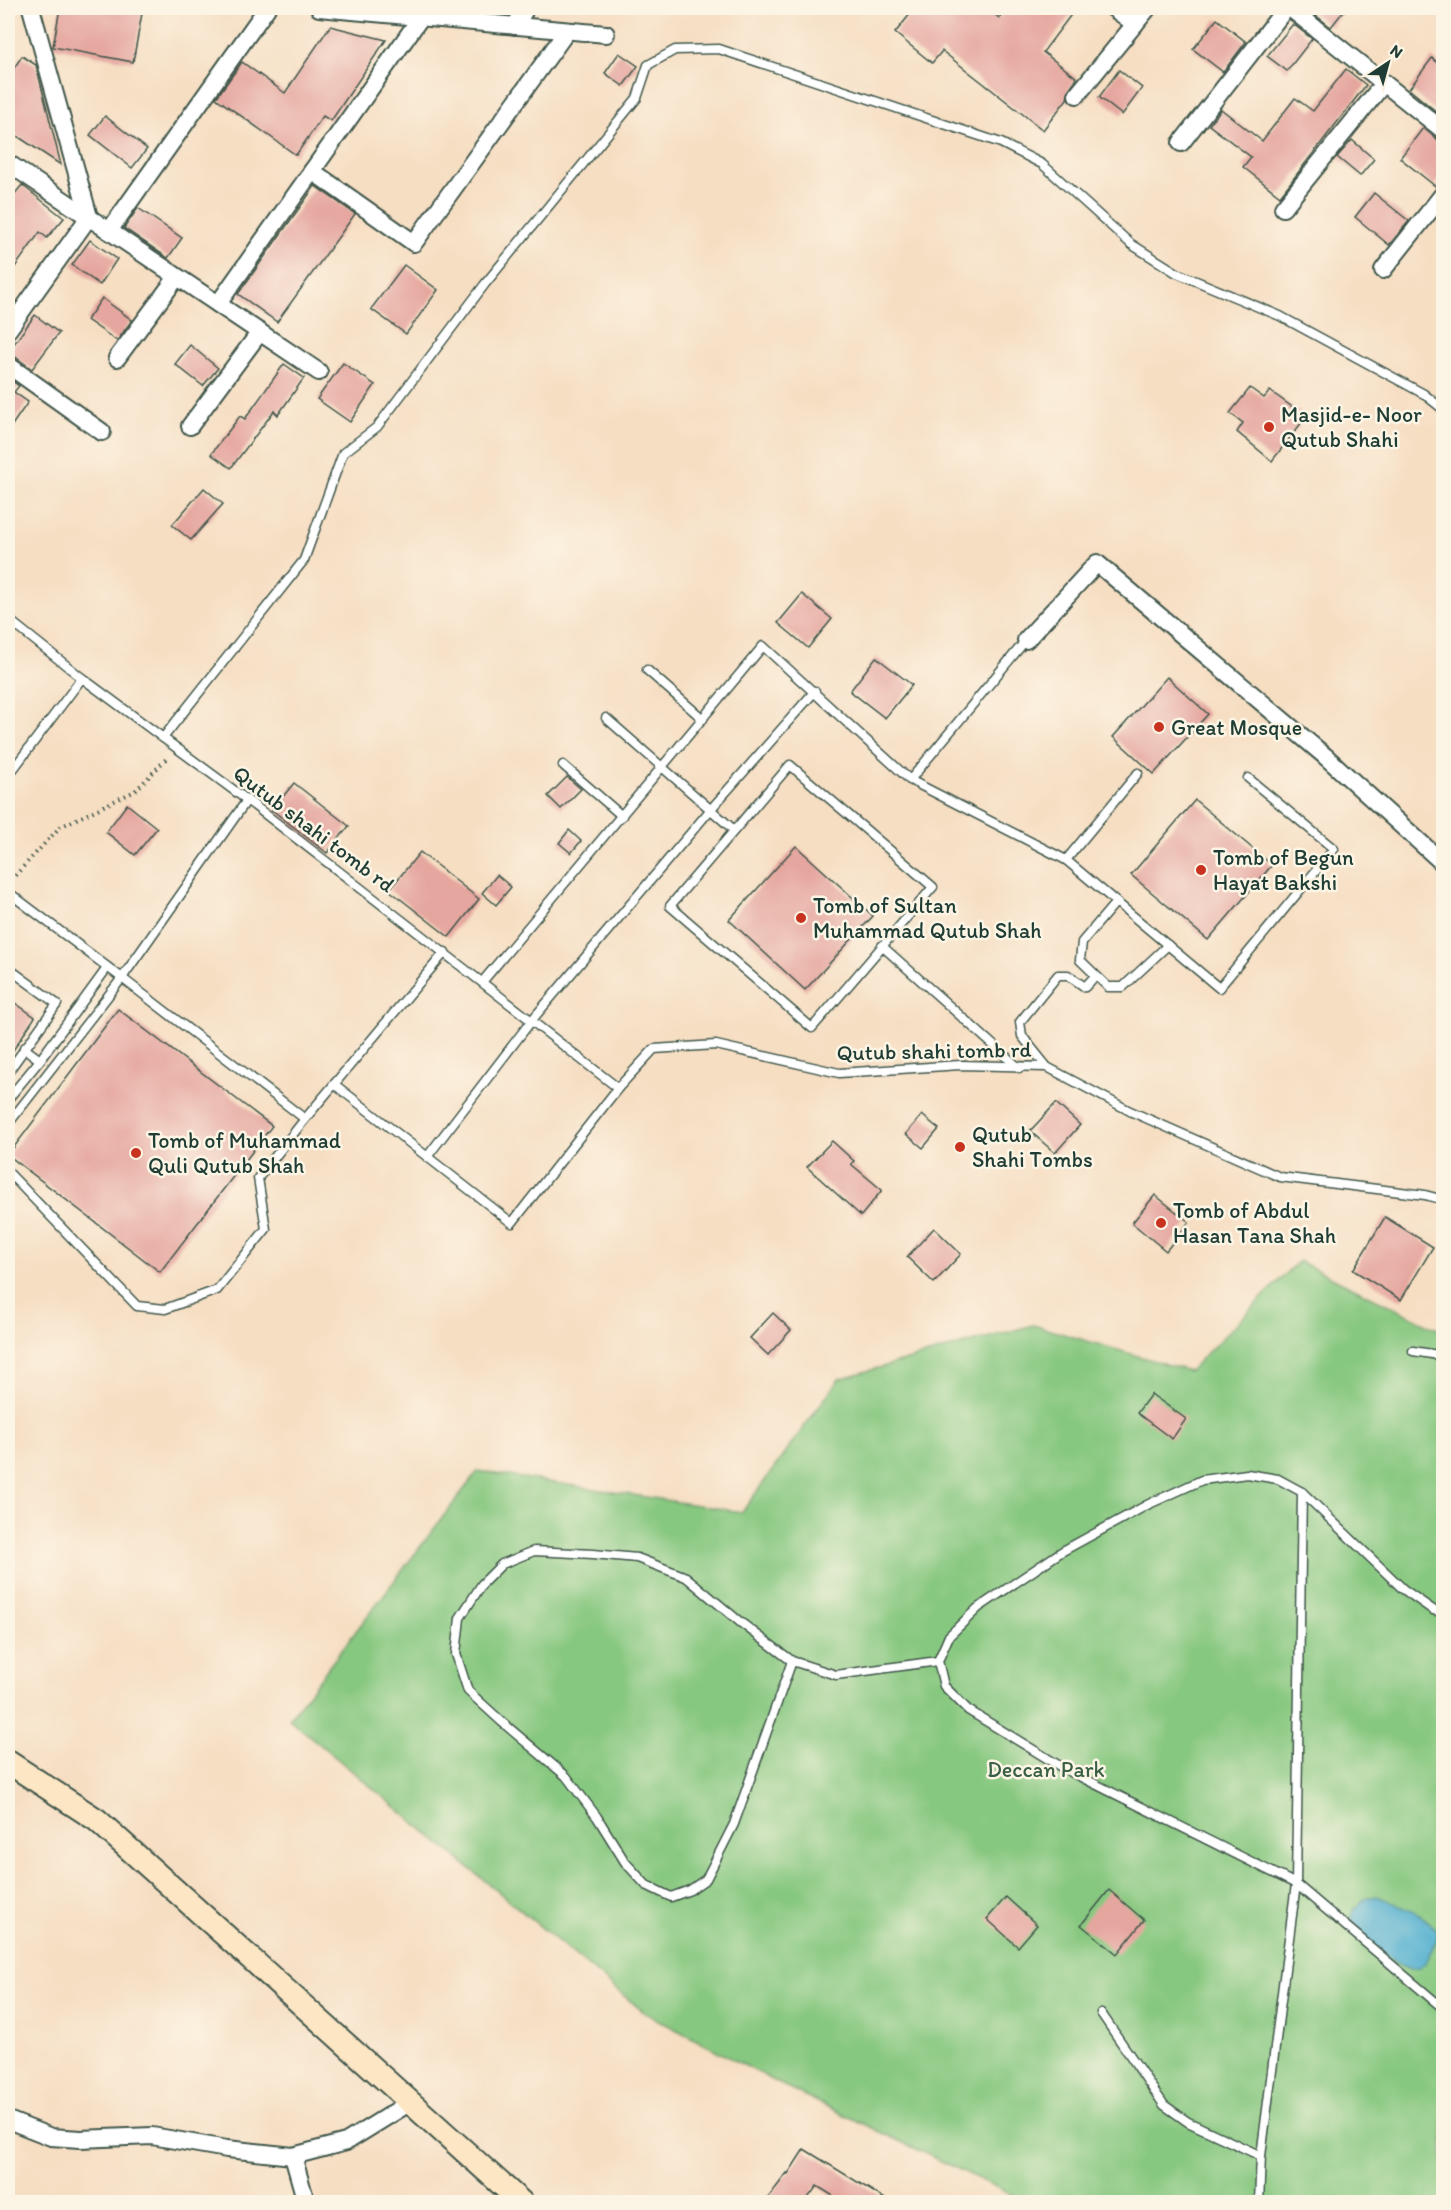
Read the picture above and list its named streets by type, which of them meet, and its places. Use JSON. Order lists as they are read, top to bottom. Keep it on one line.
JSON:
{"streets":{"lane":["Qutub shahi tomb rd"]},"parks":["Deccan Park"],"places":["Masjid-e- Noor Qutub Shahi","Great Mosque","Tomb of Begun Hayat Bakshi","Tomb of Sultan Muhammad Qutub Shah","Qutub Shahi Tombs","Tomb of Muhammad Quli Qutub Shah","Tomb of Abdul Hasan Tana Shah"],"north":"top right"}
